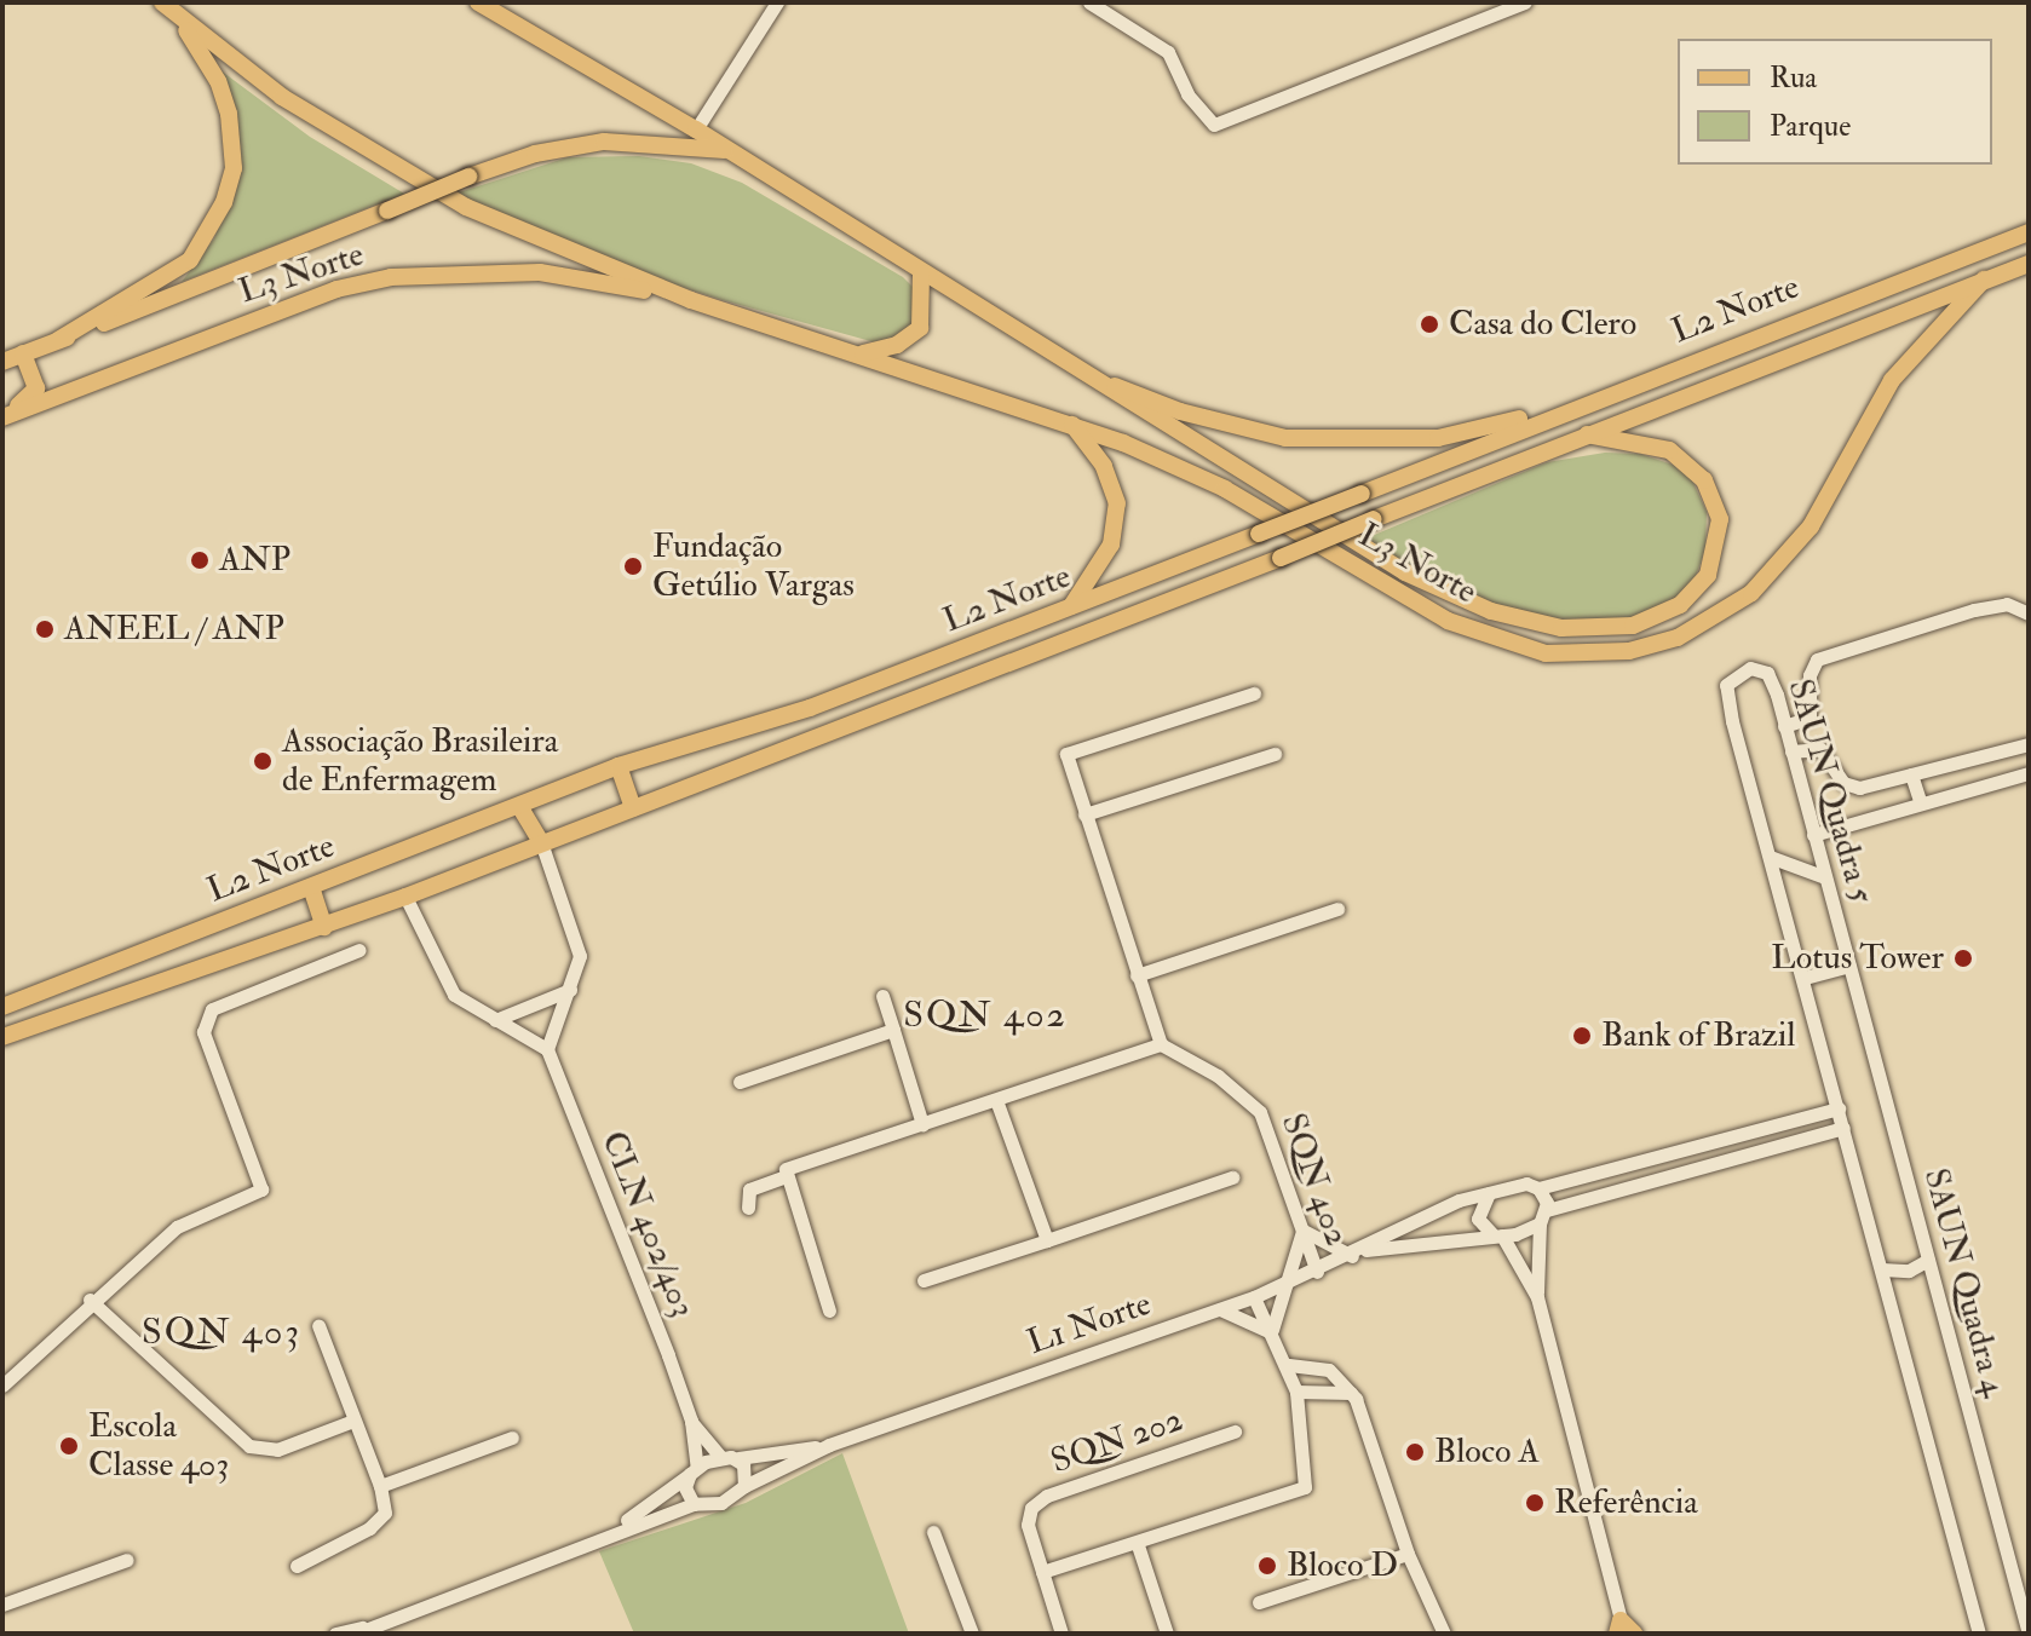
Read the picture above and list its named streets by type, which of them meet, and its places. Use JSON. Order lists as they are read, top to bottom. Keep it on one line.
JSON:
{"streets":{"main road":["L3 Norte","L2 Norte"],"street":["SAUN Quadra 5","SQN 402","CLN 402/403","SAUN Quadra 4","L1 Norte","SQN 202"]},"crossings":[["L3 Norte","L2 Norte"],["SAUN Quadra 5","SAUN Quadra 4"],["SQN 402","L1 Norte"],["CLN 402/403","L1 Norte"]],"districts":["SQN 402","SQN 403"],"places":["Casa do Clero","ANP","Fundação Getúlio Vargas","ANEEL / ANP","Associação Brasileira de Enfermagem","Lotus Tower","Bank of Brazil","Escola Classe 403","Bloco A","Referência","Bloco D"],"legend":["Rua","Parque"]}
